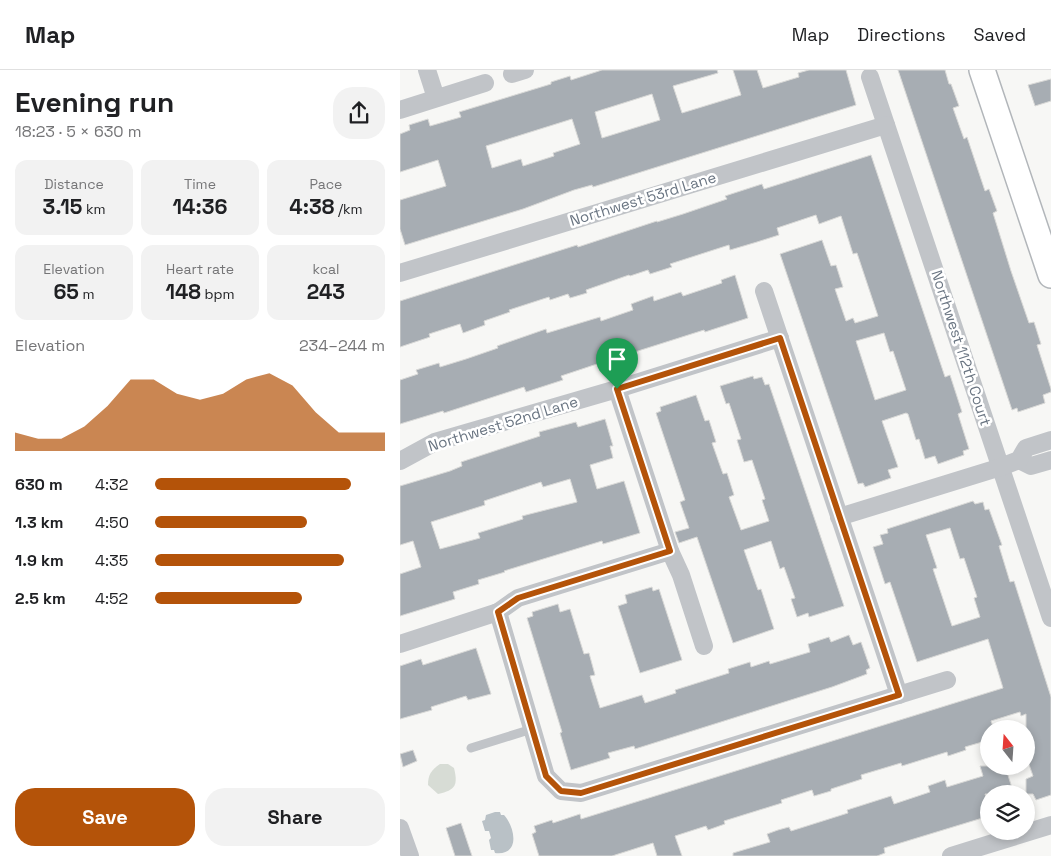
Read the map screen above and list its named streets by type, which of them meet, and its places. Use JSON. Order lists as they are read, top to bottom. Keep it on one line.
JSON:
{"streets":{"street":["Northwest 53rd Lane","Northwest 112th Court","Northwest 52nd Lane"]},"crossings":[["Northwest 53rd Lane","Northwest 112th Court"]],"north":"top","page":{"header":"Map","nav":["Map","Directions","Saved"],"heading":["Evening run","18:23 · 5 × 630 m"],"stats":[["Distance","3.15 km"],["Time","14:36"],["Pace","4:38 /km"],["Elevation","65 m"],["Heart rate","148 bpm"],["kcal","243"]],"chart":["Elevation","234–244 m"],"list":[{"name":"630 m","note":"4:32"},{"name":"1.3 km","note":"4:50"},{"name":"1.9 km","note":"4:35"},{"name":"2.5 km","note":"4:52"}],"buttons":["Save","Share"]}}
